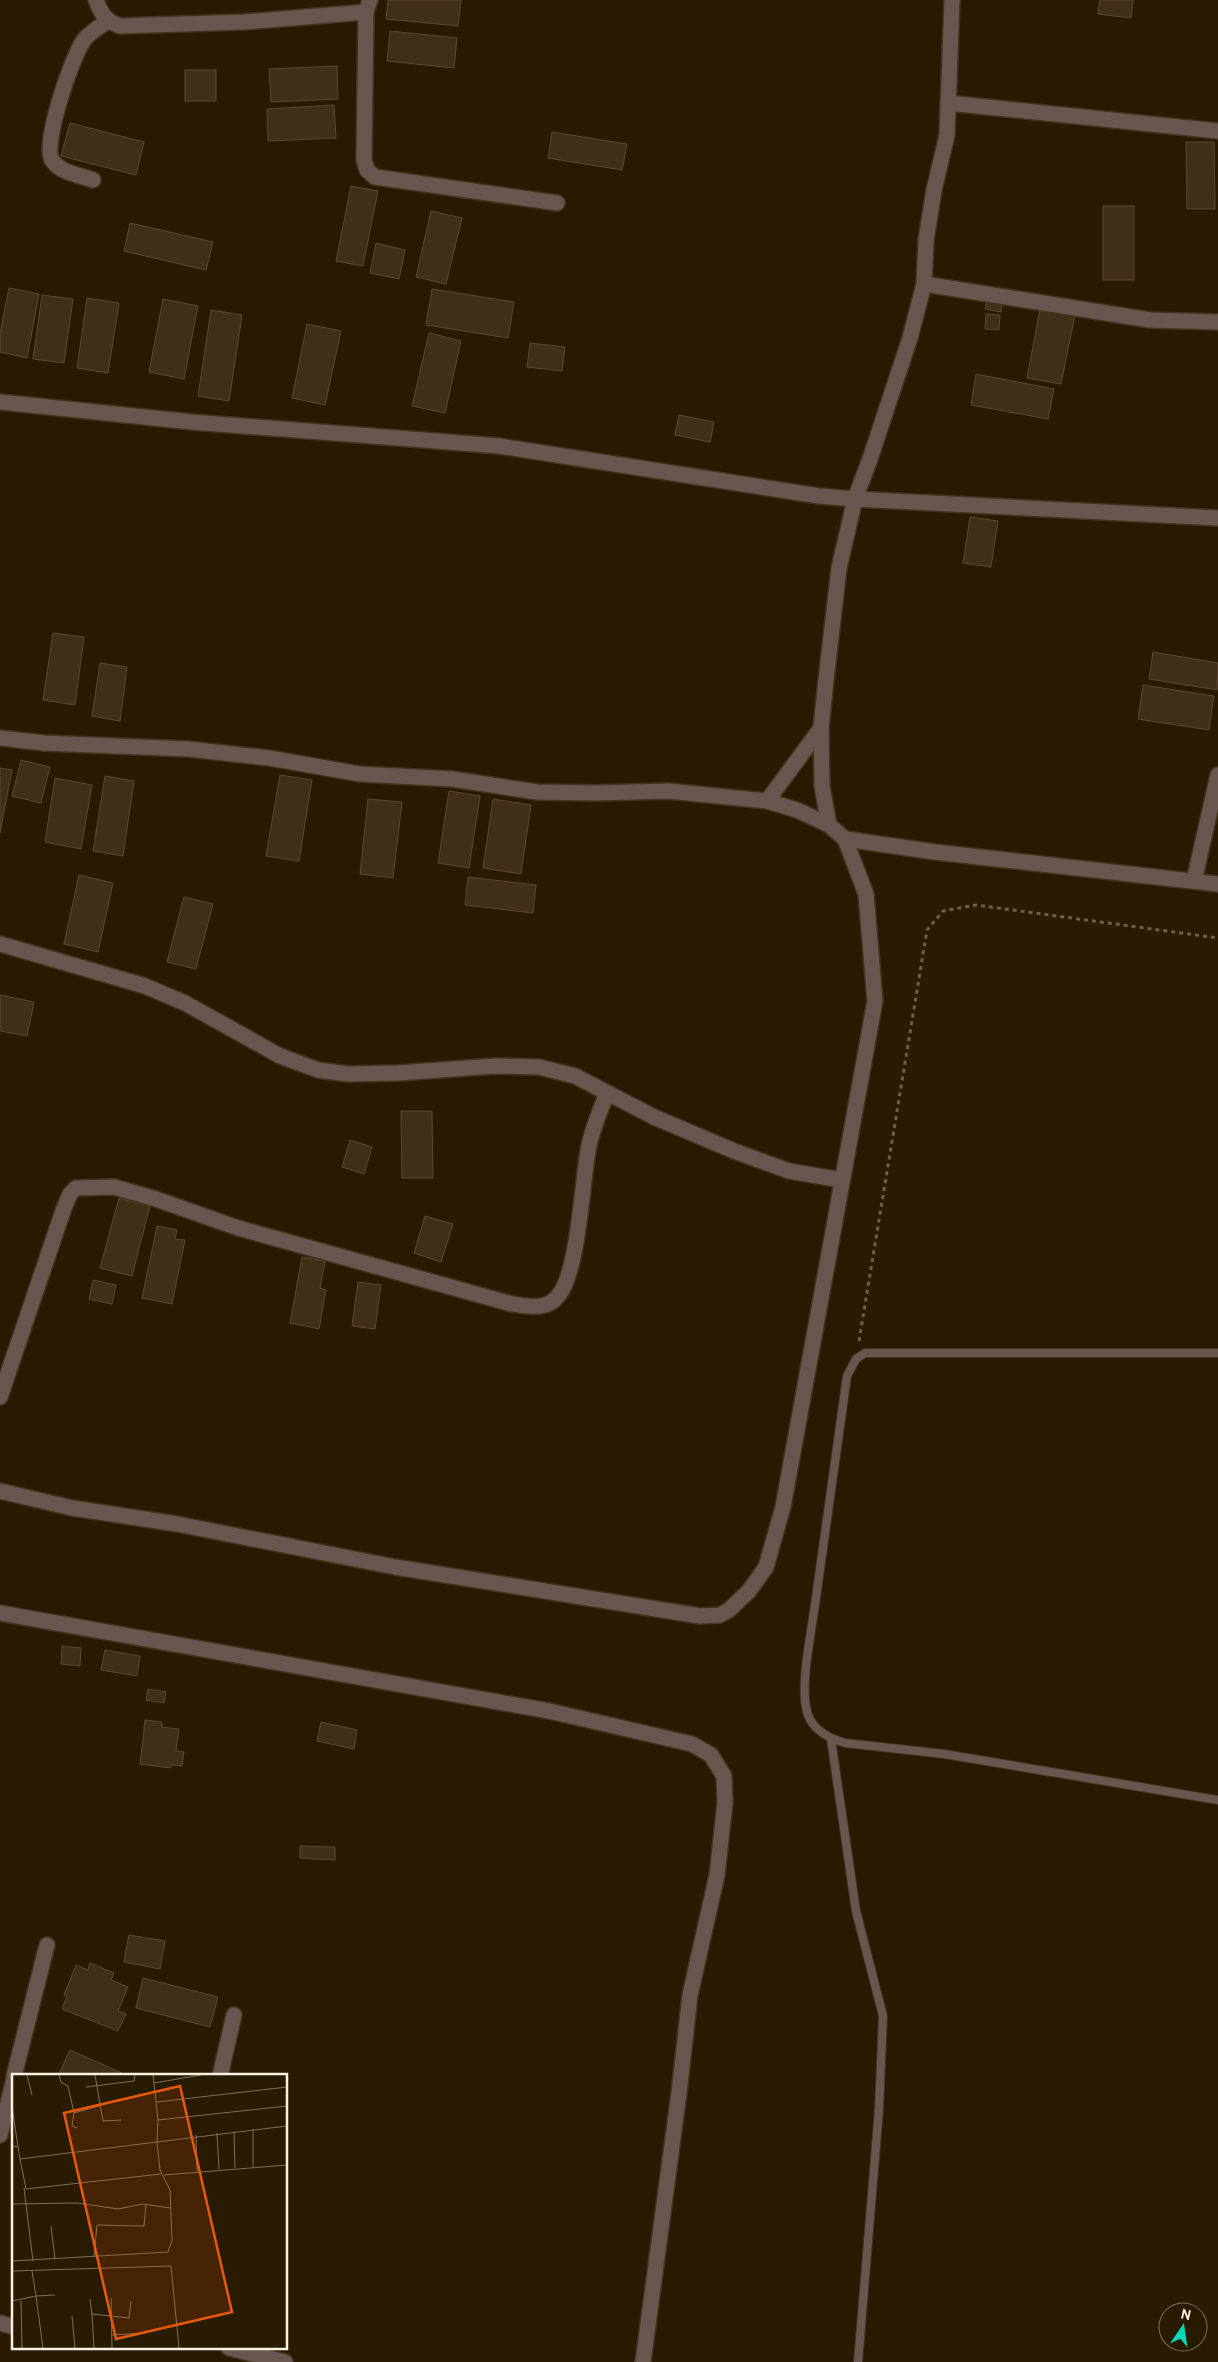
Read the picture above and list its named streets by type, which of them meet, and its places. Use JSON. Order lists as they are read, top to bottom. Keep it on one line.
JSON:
{"north":"top"}
